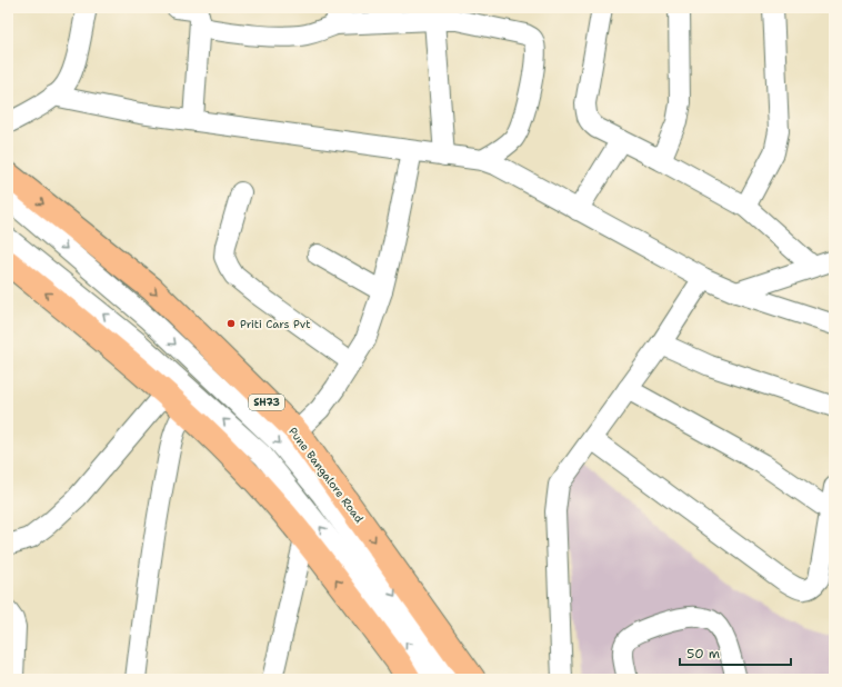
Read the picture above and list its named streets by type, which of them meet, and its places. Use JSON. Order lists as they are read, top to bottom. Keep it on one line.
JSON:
{"streets":{"main road":["SH73","Pune Bangalore Road"]},"places":["Priti Cars Pvt"],"scale_bar":"50 m"}
